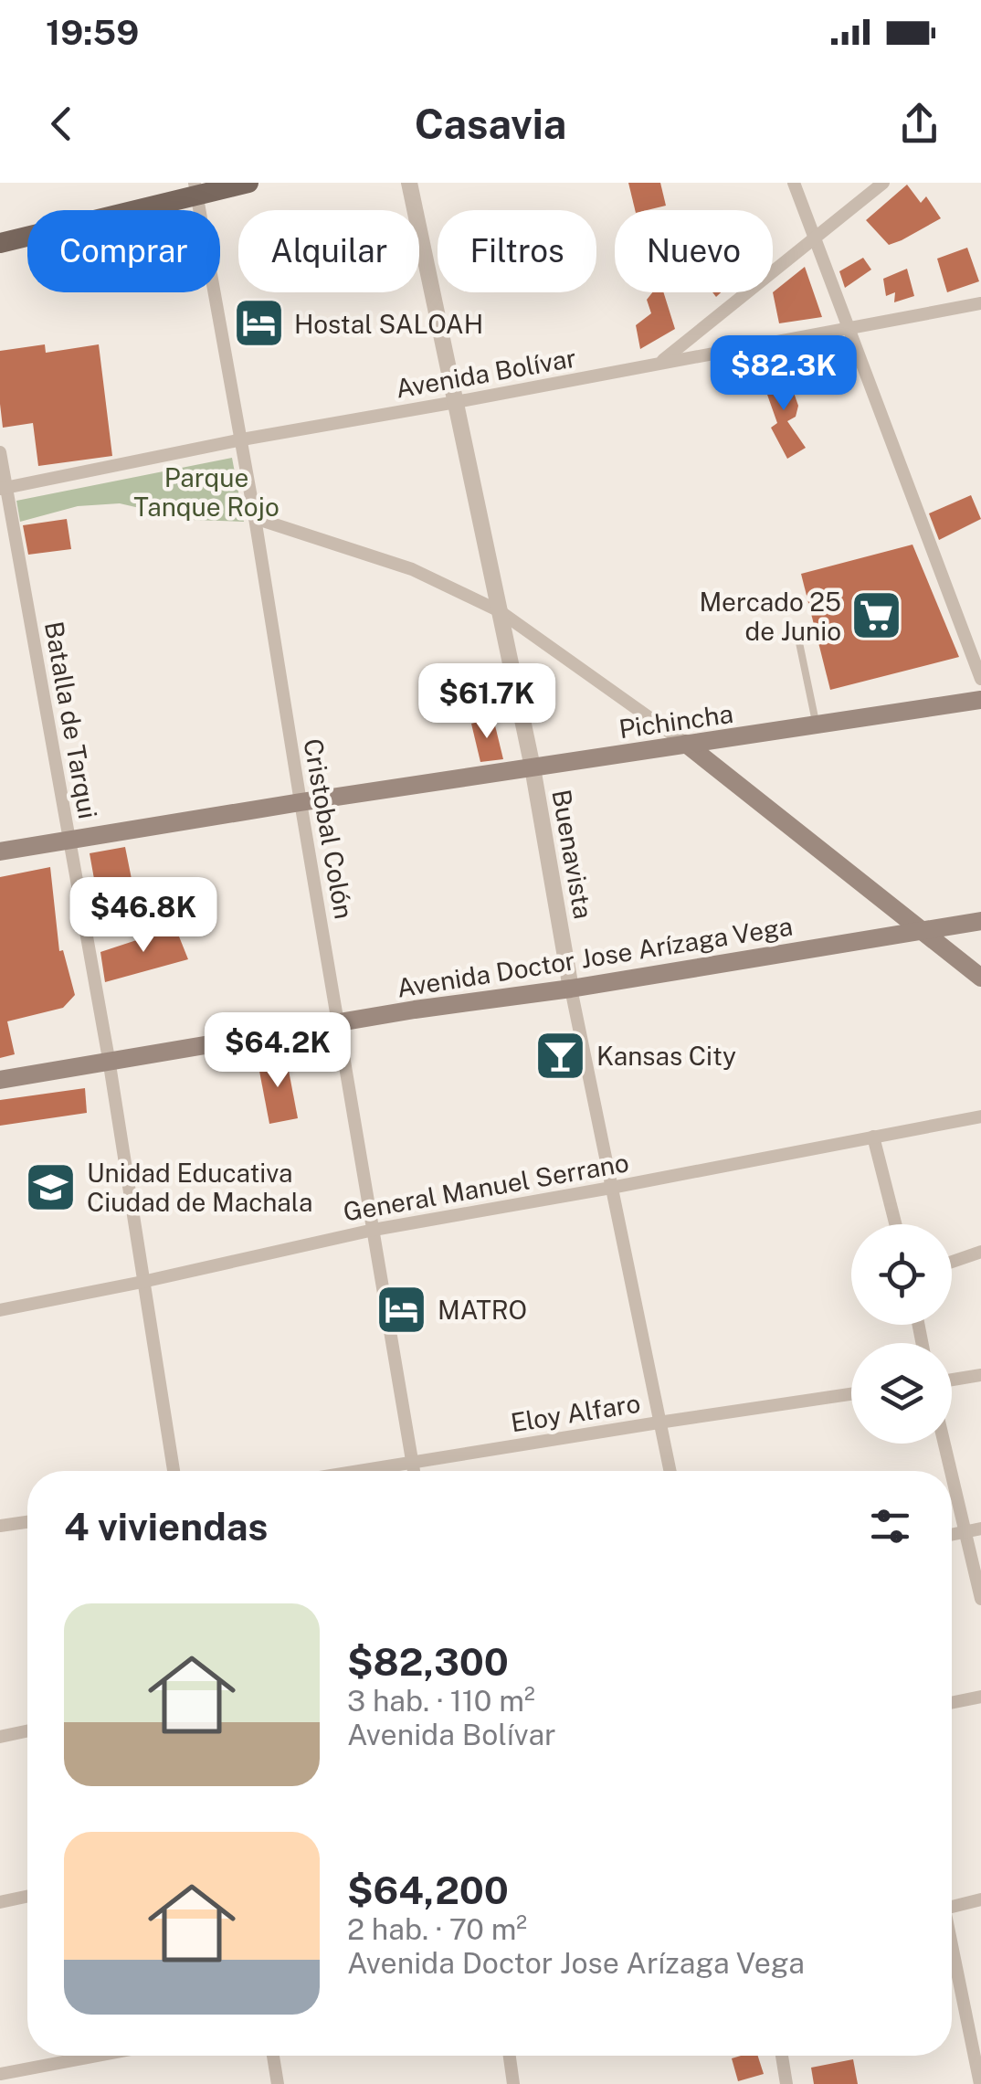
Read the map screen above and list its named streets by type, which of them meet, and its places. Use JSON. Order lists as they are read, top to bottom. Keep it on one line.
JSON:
{"streets":{"main road":["Pichincha","Avenida Doctor Jose Arízaga Vega"],"street":["Avenida Bolívar","Batalla de Tarqui","Cristobal Colón","Buenavista","General Manuel Serrano","Eloy Alfaro"]},"crossings":[["Avenida Bolívar","Batalla de Tarqui"],["Avenida Bolívar","Cristobal Colón"],["Avenida Bolívar","Buenavista"],["Batalla de Tarqui","Pichincha"],["Batalla de Tarqui","Avenida Doctor Jose Arízaga Vega"],["Batalla de Tarqui","General Manuel Serrano"],["Pichincha","Cristobal Colón"],["Pichincha","Buenavista"],["Cristobal Colón","Avenida Doctor Jose Arízaga Vega"],["Cristobal Colón","General Manuel Serrano"],["Cristobal Colón","Eloy Alfaro"],["Buenavista","Avenida Doctor Jose Arízaga Vega"],["Buenavista","General Manuel Serrano"],["Buenavista","Eloy Alfaro"]],"parks":["Parque Tanque Rojo"],"places":{"hotel":["Hostal SALOAH","MATRO"],"supermarket":["Mercado 25 de Junio"],"bar":["Kansas City"],"school or university":["Unidad Educativa Ciudad de Machala"]},"page":{"status":"19:59","header":"Casavia","chip":["Comprar","Alquilar","Filtros","Nuevo"],"price":["$82.3K","$61.7K","$46.8K","$64.2K"],"heading":"4 viviendas","list":[{"name":"$82,300","note":"3 hab. · 110 m² · Avenida Bolívar"},{"name":"$64,200","note":"2 hab. · 70 m² · Avenida Doctor Jose Arízaga Vega"}]}}
